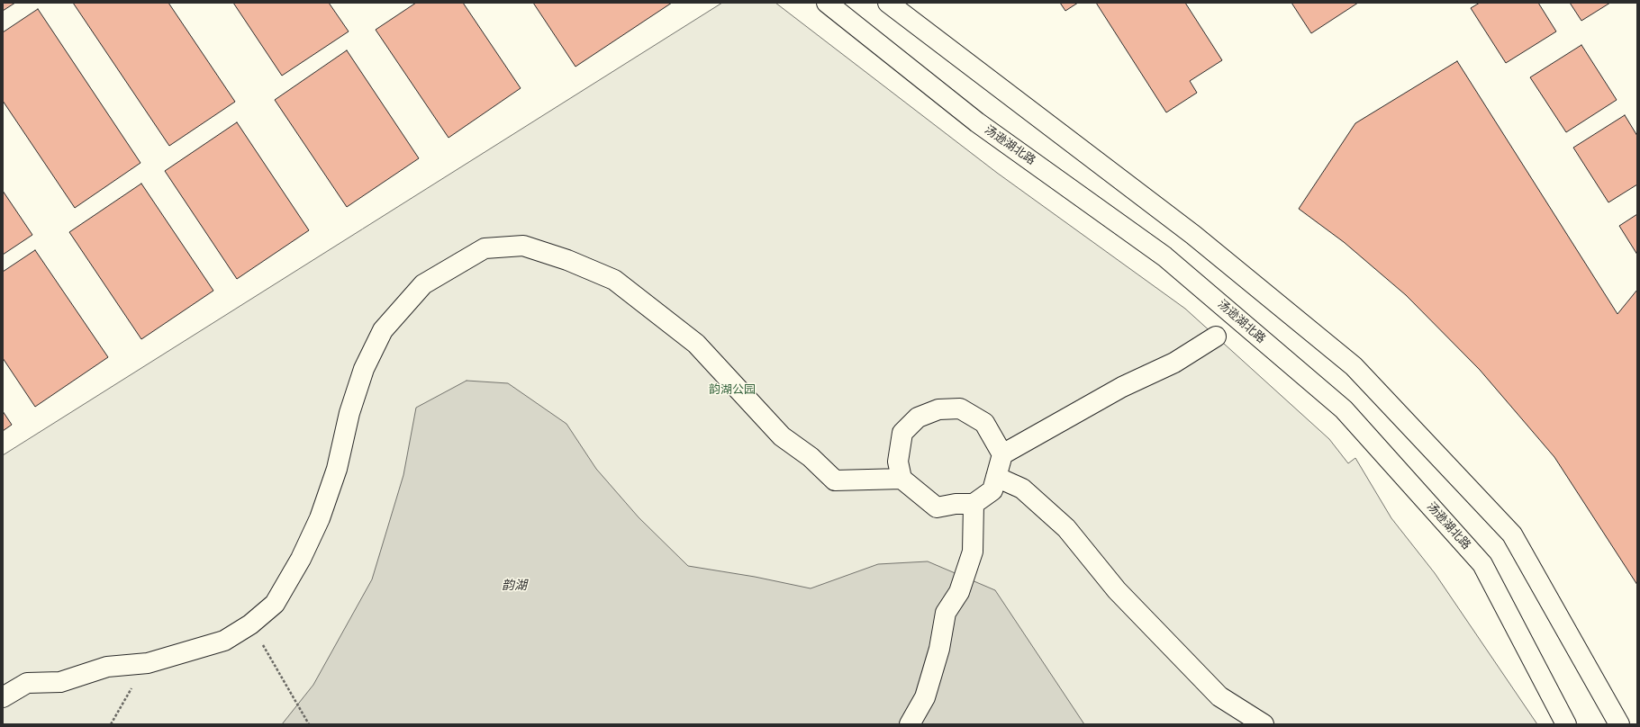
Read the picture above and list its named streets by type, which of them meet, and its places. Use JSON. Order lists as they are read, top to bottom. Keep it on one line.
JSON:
{"streets":{"street":["汤逊湖北路"]},"water":["韵湖"],"parks":["韵湖公园"]}
